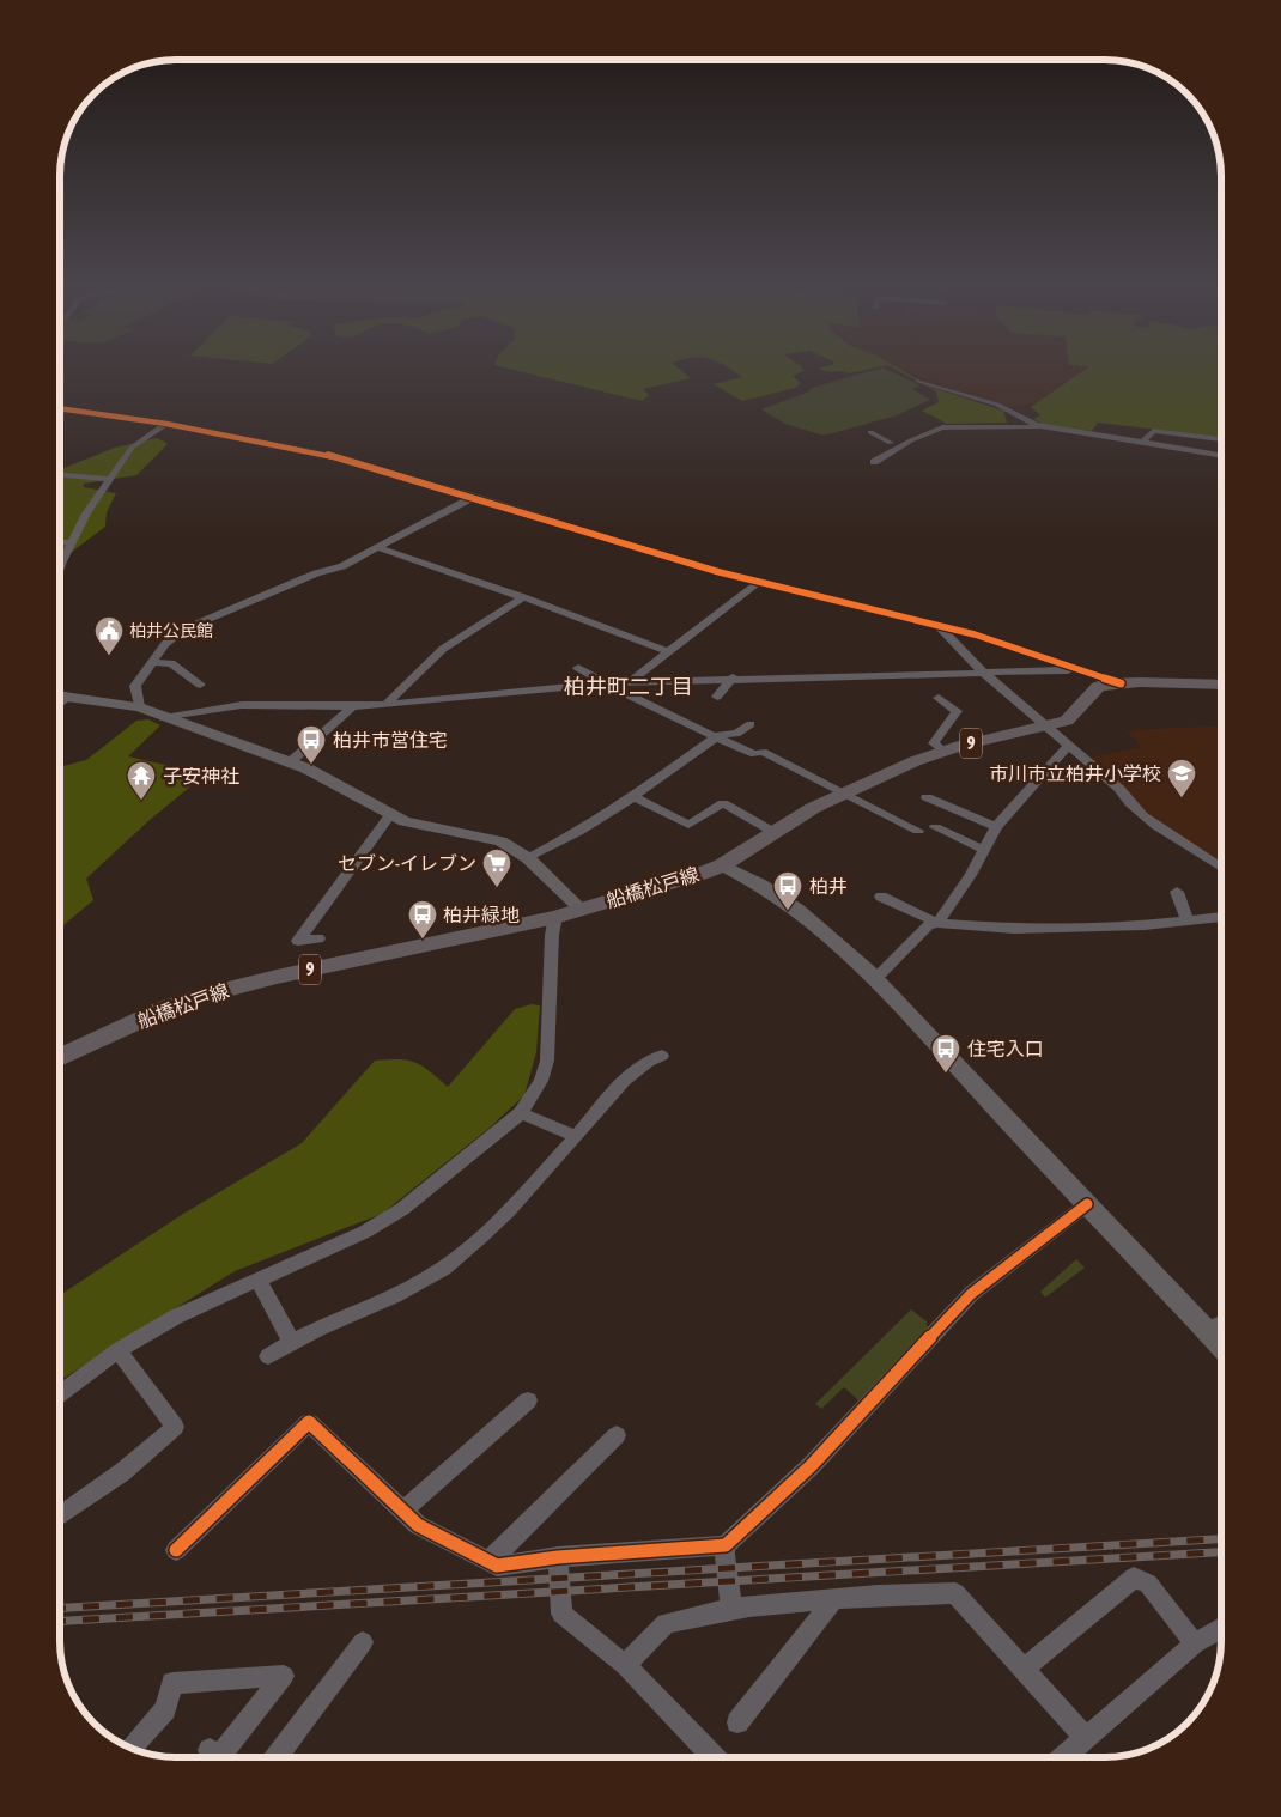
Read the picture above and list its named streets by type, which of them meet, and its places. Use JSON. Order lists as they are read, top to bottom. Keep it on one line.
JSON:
{"streets":{"main road":["9","船橋松戸線"]},"districts":["柏井町二丁目"],"places":{"public building":["柏井公民館"],"bus stop":["柏井市営住宅","柏井","柏井緑地","住宅入口"],"school or university":["市川市立柏井小学校"],"temple":["子安神社"],"supermarket":["セブン-イレブン"]}}
